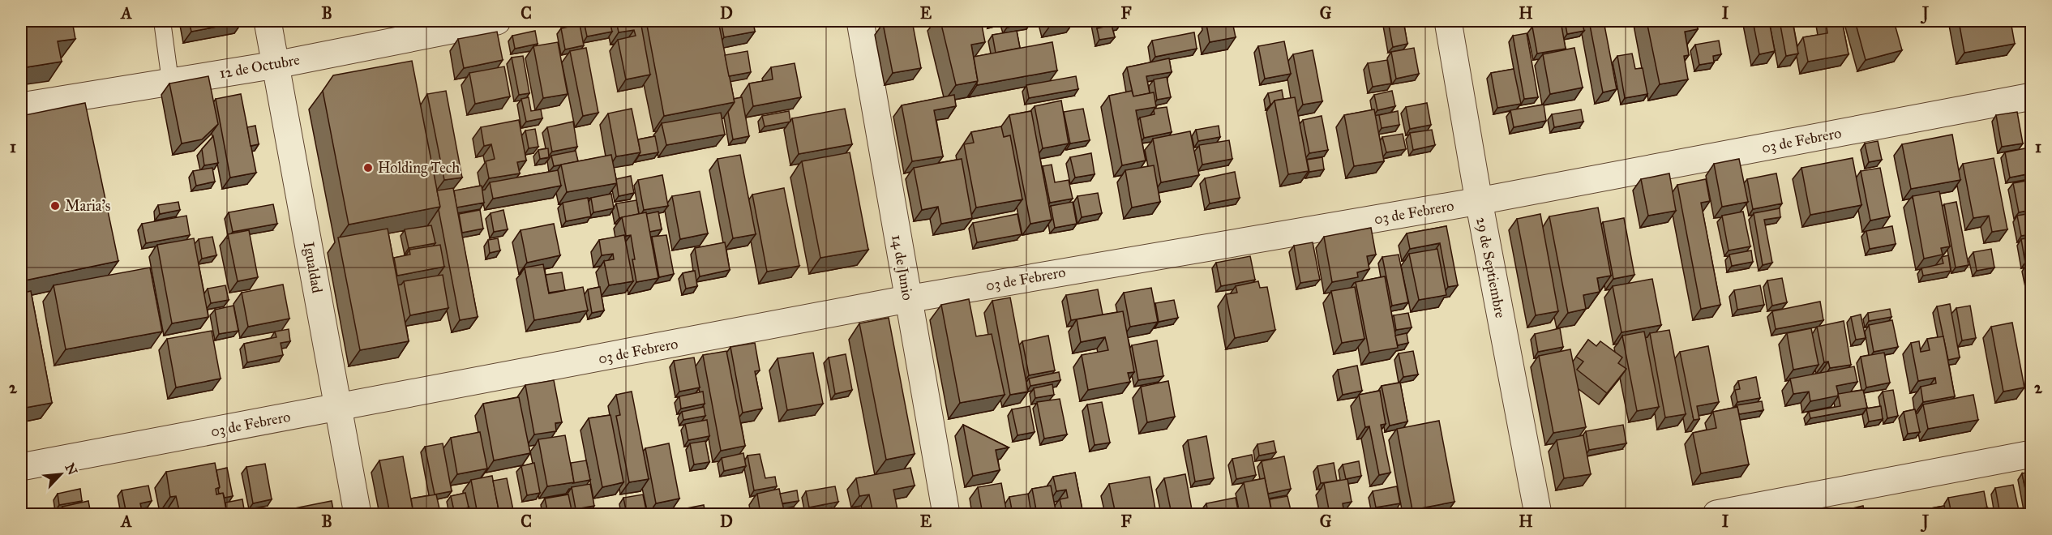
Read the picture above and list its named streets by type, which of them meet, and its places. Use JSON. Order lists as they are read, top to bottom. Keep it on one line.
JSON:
{"streets":{"street":["12 de Octubre","03 de Febrero","Igualdad","14 de Junio","29 de Septiembre"]},"crossings":[["12 de Octubre","Igualdad"],["03 de Febrero","Igualdad"],["03 de Febrero","14 de Junio"],["03 de Febrero","29 de Septiembre"]],"places":["Holding Tech","Maria's"],"north":"top right","grid":{"columns":["A","B","C","D","E","F","G","H","I","J"],"rows":["1","2"]}}
